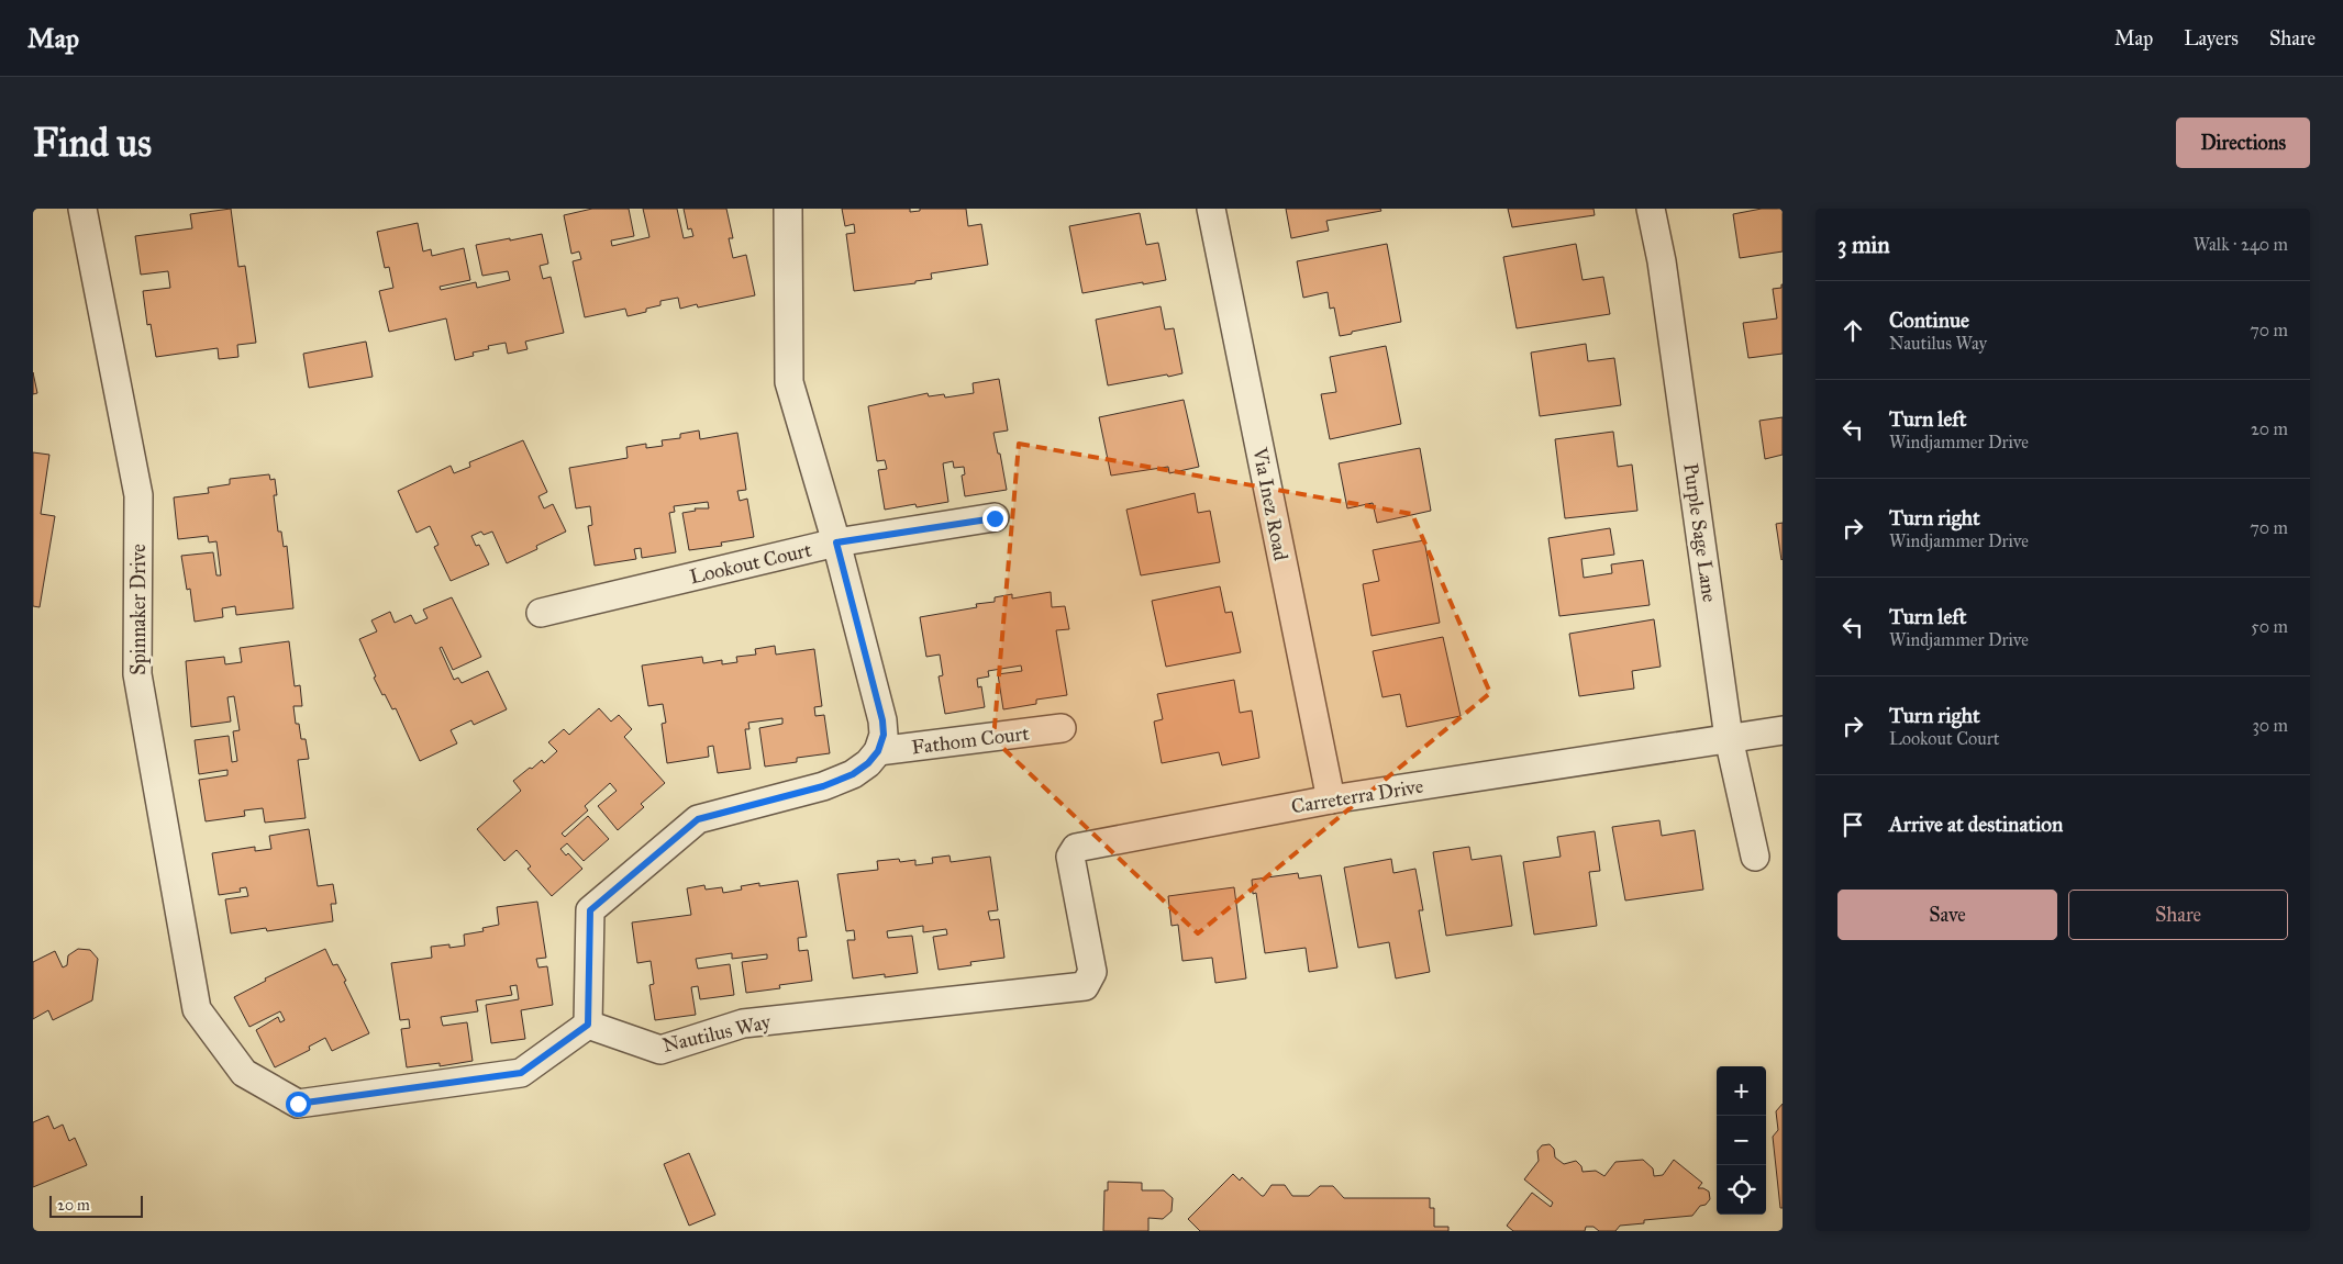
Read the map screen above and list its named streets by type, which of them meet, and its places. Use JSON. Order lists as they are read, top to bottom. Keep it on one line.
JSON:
{"streets":{"street":["Via Inez Road","Purple Sage Lane","Lookout Court","Spinnaker Drive","Fathom Court","Carreterra Drive","Nautilus Way"]},"crossings":[["Via Inez Road","Carreterra Drive"],["Purple Sage Lane","Carreterra Drive"],["Spinnaker Drive","Nautilus Way"],["Carreterra Drive","Nautilus Way"]],"scale_bar":"20 m","page":{"header":"Map","nav":["Map","Layers","Share"],"buttons":["Directions",["Save","Share"]],"title":"Find us","heading":["3 min","Walk · 240 m"],"list":[["Continue","Nautilus Way","70 m"],["Turn left","Windjammer Drive","20 m"],["Turn right","Windjammer Drive","70 m"],["Turn left","Windjammer Drive","50 m"],["Turn right","Lookout Court","30 m"],"Arrive at destination"],"map_buttons":["+","−"],"scale":"20 m"}}
